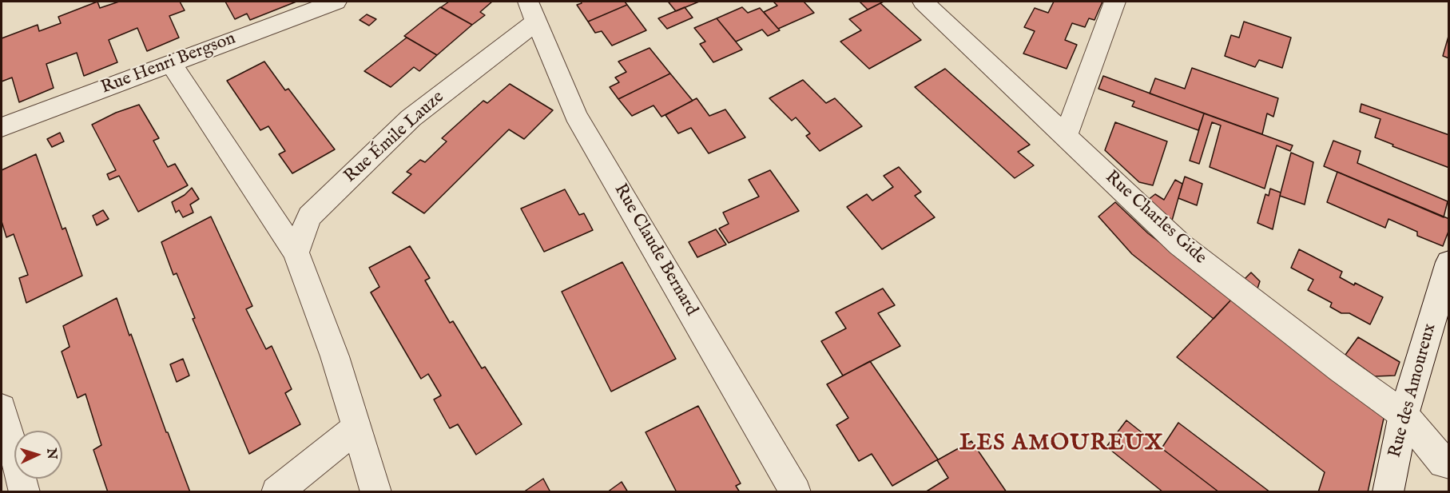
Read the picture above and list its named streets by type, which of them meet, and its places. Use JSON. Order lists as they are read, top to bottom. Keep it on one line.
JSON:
{"streets":{"street":["Rue Henri Bergson","Rue Émile Lauze","Rue Charles Gide","Rue Claude Bernard","Rue des Amoureux"]},"crossings":[["Rue Émile Lauze","Rue Claude Bernard"],["Rue Charles Gide","Rue des Amoureux"]],"districts":["LES AMOUREUX"],"north":"right"}
